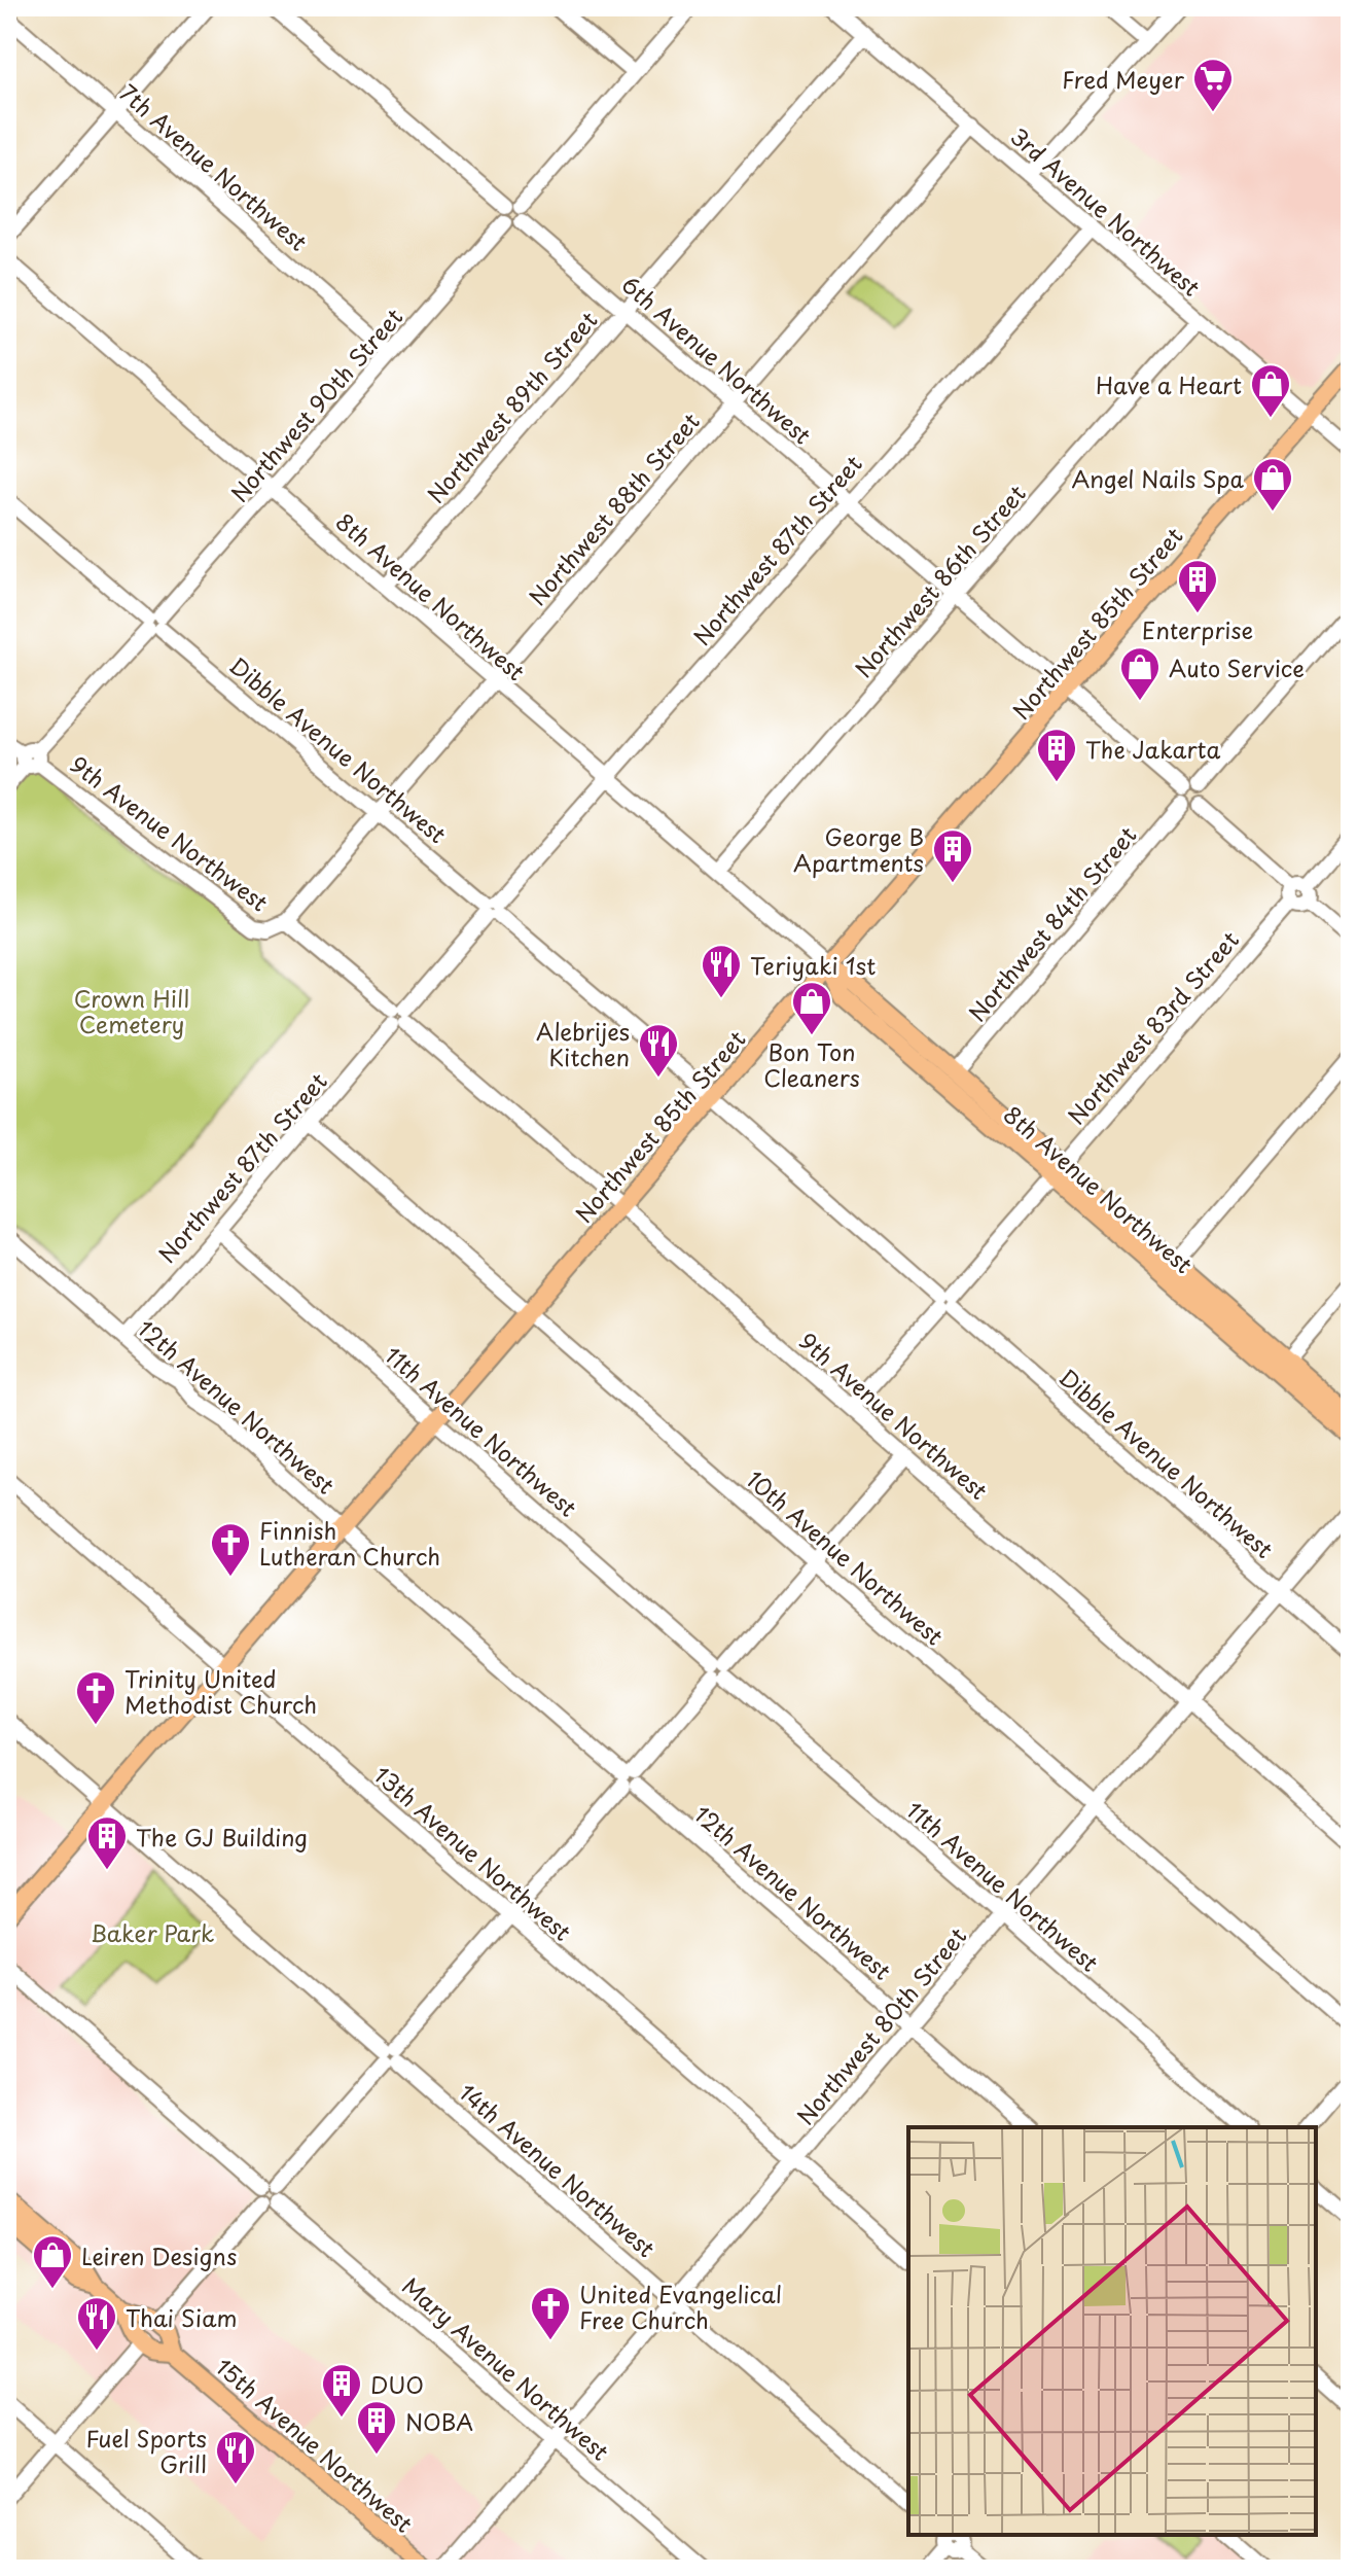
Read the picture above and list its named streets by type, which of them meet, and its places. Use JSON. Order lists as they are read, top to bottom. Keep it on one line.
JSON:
{"streets":{"main road":["8th Avenue Northwest","Northwest 85th Street","15th Avenue Northwest"],"street":["7th Avenue Northwest","3rd Avenue Northwest","6th Avenue Northwest","Northwest 90th Street","Northwest 89th Street","Northwest 88th Street","Northwest 87th Street","Northwest 86th Street","Dibble Avenue Northwest","9th Avenue Northwest","Northwest 84th Street","Northwest 83rd Street","12th Avenue Northwest","11th Avenue Northwest","10th Avenue Northwest","13th Avenue Northwest","Northwest 80th Street","14th Avenue Northwest","Mary Avenue Northwest"]},"crossings":[["7th Avenue Northwest","Northwest 90th Street"],["3rd Avenue Northwest","Northwest 89th Street"],["3rd Avenue Northwest","Northwest 88th Street"],["3rd Avenue Northwest","Northwest 87th Street"],["3rd Avenue Northwest","Northwest 86th Street"],["3rd Avenue Northwest","Northwest 85th Street"],["6th Avenue Northwest","Northwest 90th Street"],["6th Avenue Northwest","Northwest 89th Street"],["6th Avenue Northwest","Northwest 88th Street"],["6th Avenue Northwest","Northwest 87th Street"],["6th Avenue Northwest","Northwest 86th Street"],["6th Avenue Northwest","Northwest 85th Street"],["6th Avenue Northwest","Northwest 84th Street"],["Northwest 90th Street","8th Avenue Northwest"],["Northwest 90th Street","Dibble Avenue Northwest"],["Northwest 90th Street","9th Avenue Northwest"],["Northwest 89th Street","8th Avenue Northwest"],["Northwest 88th Street","8th Avenue Northwest"],["Northwest 88th Street","Dibble Avenue Northwest"],["Northwest 88th Street","9th Avenue Northwest"],["Northwest 87th Street","8th Avenue Northwest"],["Northwest 87th Street","Dibble Avenue Northwest"],["Northwest 87th Street","9th Avenue Northwest"],["Northwest 87th Street","12th Avenue Northwest"],["Northwest 87th Street","11th Avenue Northwest"],["Northwest 87th Street","10th Avenue Northwest"],["Northwest 86th Street","8th Avenue Northwest"],["8th Avenue Northwest","Northwest 85th Street"],["8th Avenue Northwest","Northwest 84th Street"],["8th Avenue Northwest","Northwest 83rd Street"],["Northwest 85th Street","Dibble Avenue Northwest"],["Northwest 85th Street","9th Avenue Northwest"],["Northwest 85th Street","12th Avenue Northwest"],["Northwest 85th Street","11th Avenue Northwest"],["Northwest 85th Street","10th Avenue Northwest"],["Northwest 85th Street","13th Avenue Northwest"],["Northwest 85th Street","14th Avenue Northwest"],["Dibble Avenue Northwest","Northwest 83rd Street"],["Dibble Avenue Northwest","Northwest 80th Street"],["9th Avenue Northwest","Northwest 83rd Street"],["9th Avenue Northwest","Northwest 80th Street"],["12th Avenue Northwest","Northwest 80th Street"],["11th Avenue Northwest","Northwest 80th Street"],["10th Avenue Northwest","Northwest 80th Street"],["13th Avenue Northwest","Northwest 80th Street"],["Northwest 80th Street","14th Avenue Northwest"],["Northwest 80th Street","Mary Avenue Northwest"]],"parks":["Crown Hill Cemetery","Baker Park"],"places":{"supermarket":["Fred Meyer"],"shop":["Have a Heart","Angel Nails Spa","Auto Service","Bon Ton Cleaners","Leiren Designs"],"building":["Enterprise","The Jakarta","George B Apartments","The GJ Building","DUO","NOBA"],"restaurant":["Teriyaki 1st","Alebrijes Kitchen","Thai Siam","Fuel Sports Grill"],"church":["Finnish Lutheran Church","Trinity United Methodist Church","United Evangelical Free Church"]}}
